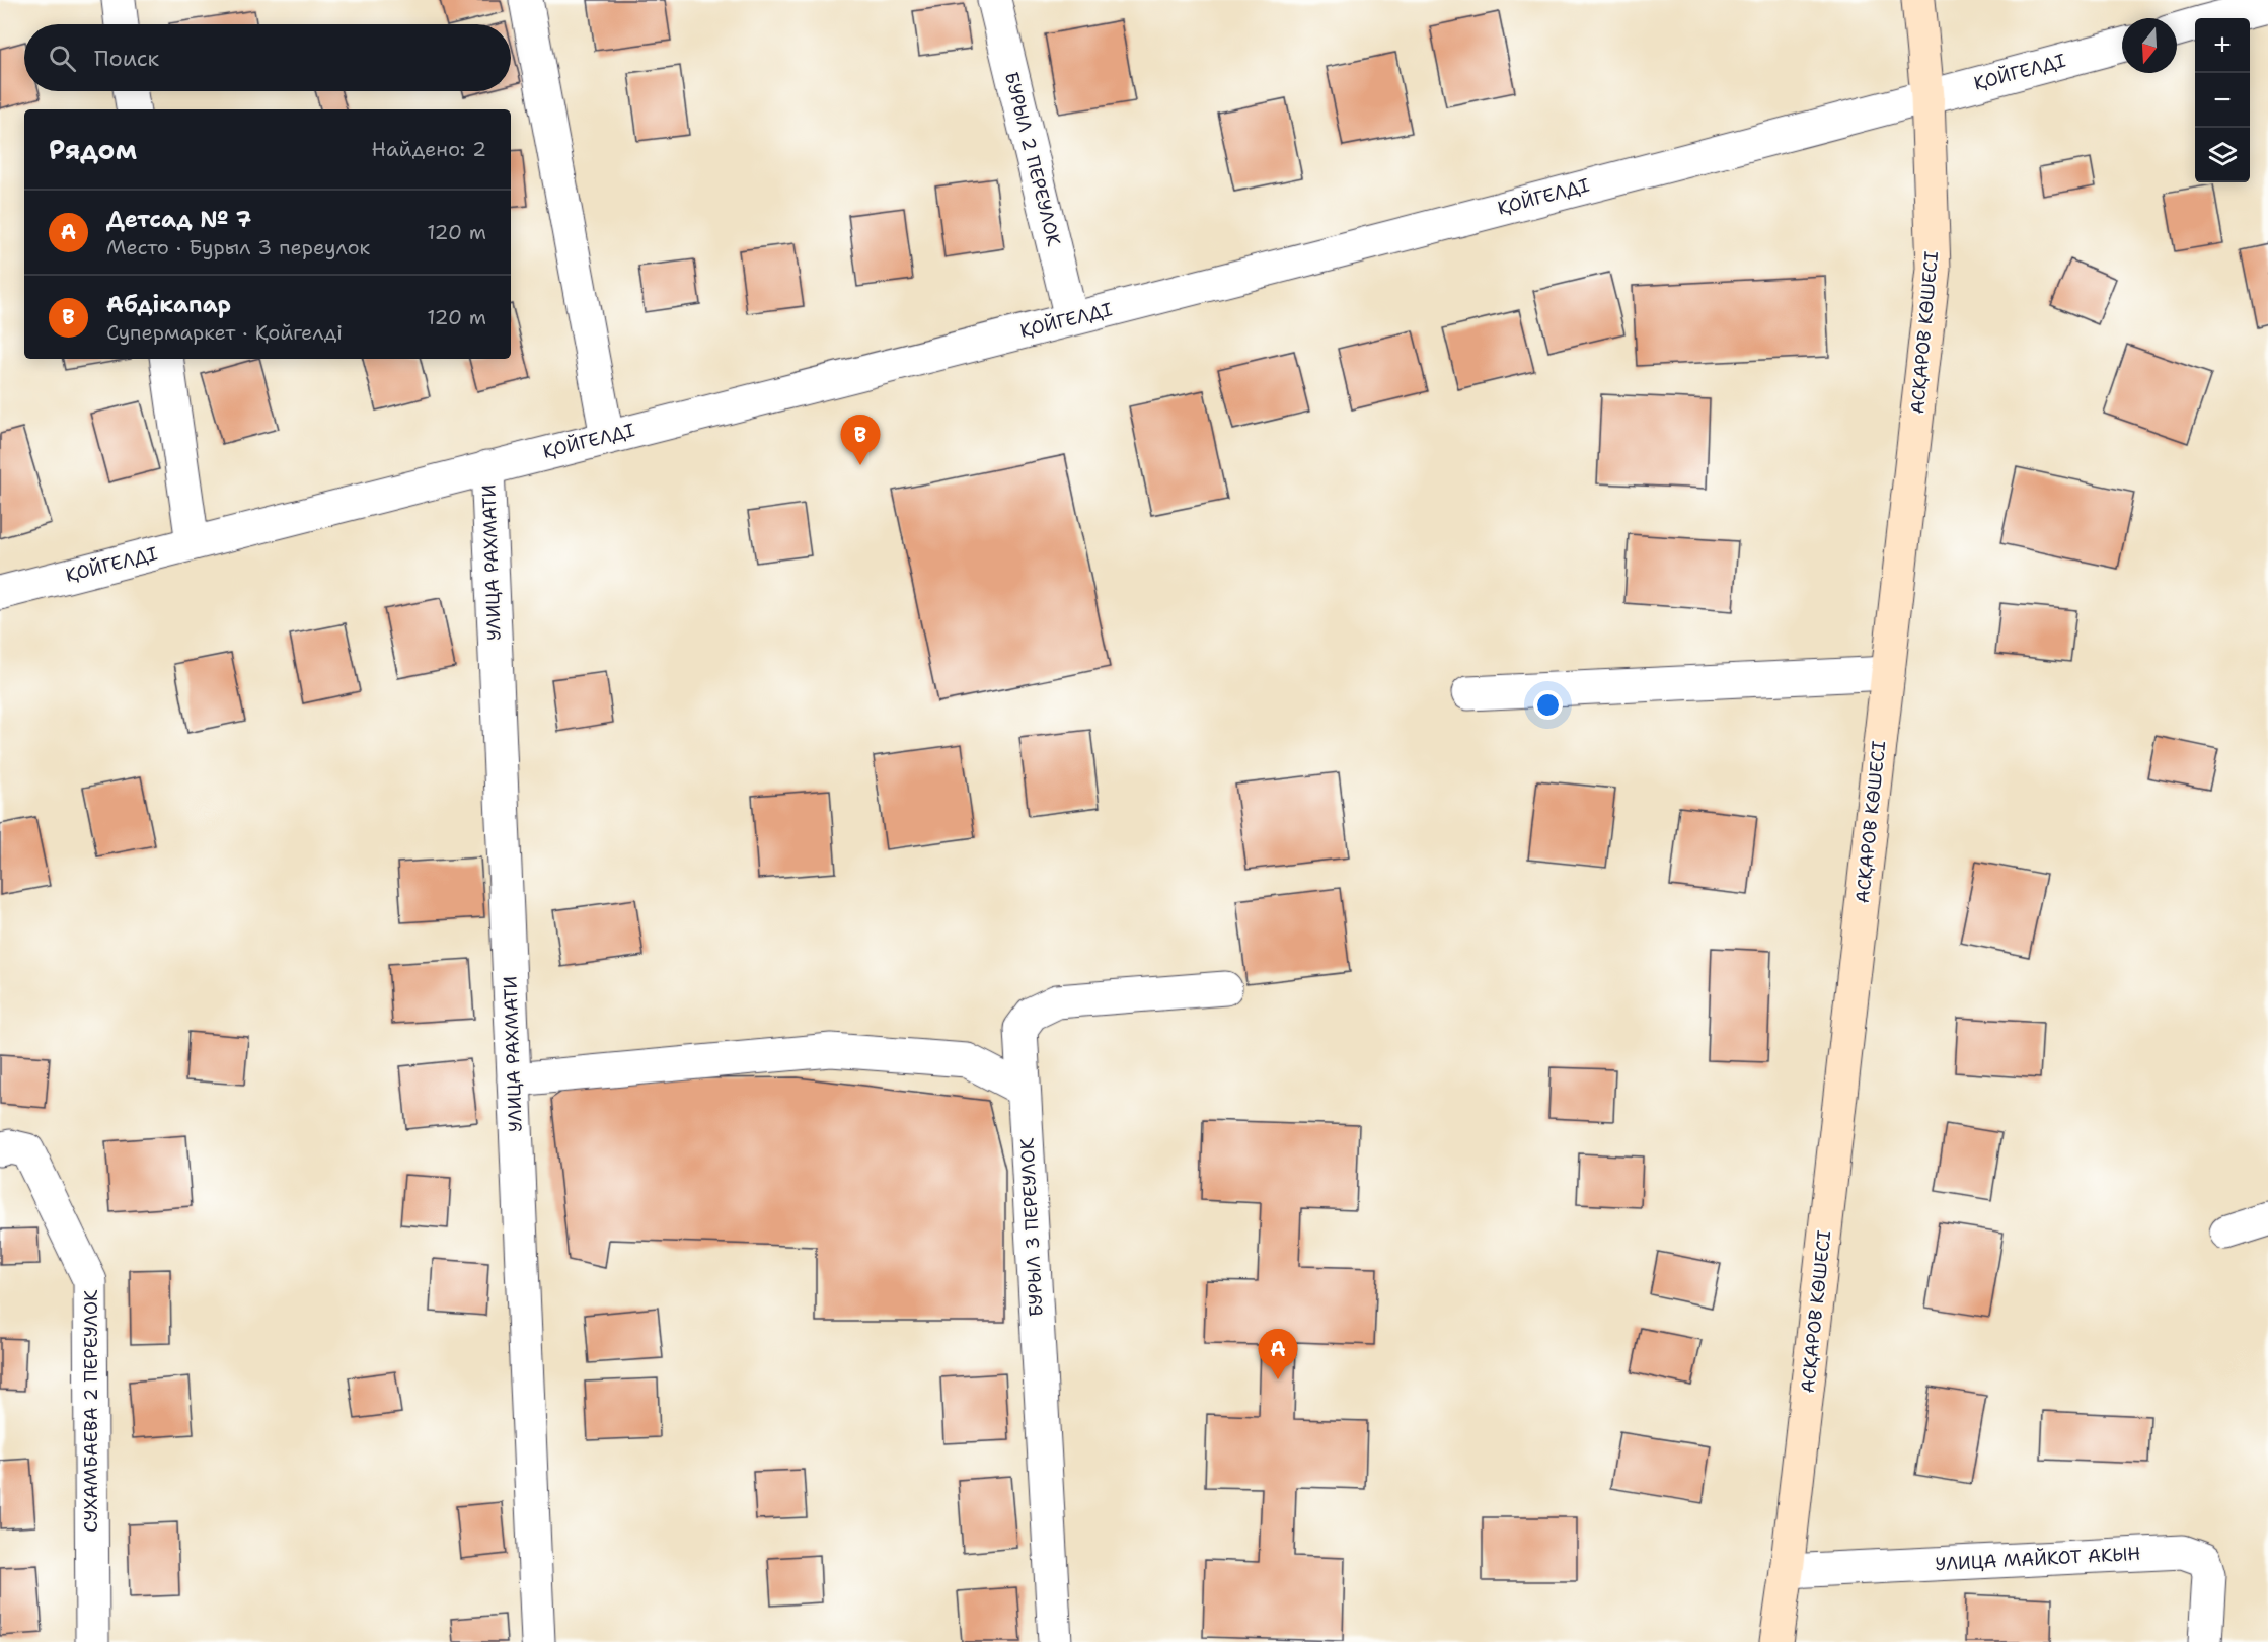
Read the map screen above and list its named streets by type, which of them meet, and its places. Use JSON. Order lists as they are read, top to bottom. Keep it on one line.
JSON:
{"streets":{"main road":["АСҚАРОВ КӨШЕСІ"],"street":["ҚОЙГЕЛДІ","БУРЫЛ 2 ПЕРЕУЛОК","УЛИЦА РАХМАТИ","БУРЫЛ 3 ПЕРЕУЛОК","СУХАМБАЕВА 2 ПЕРЕУЛОК","УЛИЦА МАЙКОТ АКЫН"]},"crossings":[["ҚОЙГЕЛДІ","БУРЫЛ 2 ПЕРЕУЛОК"],["ҚОЙГЕЛДІ","АСҚАРОВ КӨШЕСІ"],["ҚОЙГЕЛДІ","УЛИЦА РАХМАТИ"],["АСҚАРОВ КӨШЕСІ","УЛИЦА МАЙКОТ АКЫН"]],"north":"bottom","page":{"map_buttons":["+","−"],"search":"Поиск","heading":["Рядом","Найдено: 2"],"list":[{"mark":"A","name":"Детсад № 7","note":"Место · Бурыл 3 переулок","value":"120 m"},{"mark":"B","name":"Абдiкапар","note":"Супермаркет · Қойгелді","value":"120 m"}],"pins":["B","A"]}}
